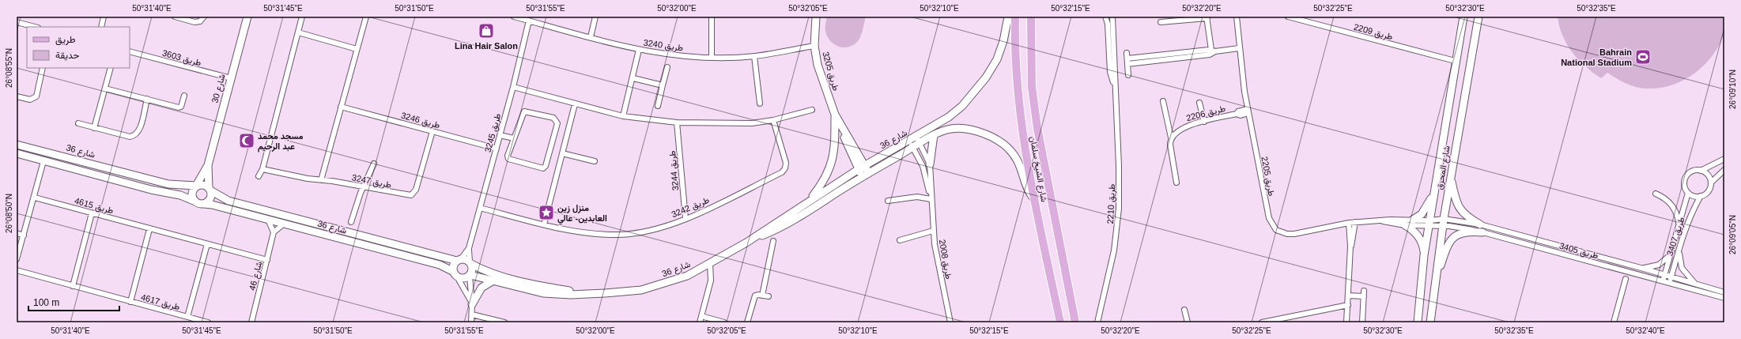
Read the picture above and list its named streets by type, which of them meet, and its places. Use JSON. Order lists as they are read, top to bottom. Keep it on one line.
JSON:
{"streets":{"main road":["شارع الشيخ سلمان"],"street":["طريق 2209","طريق 3240","طريق 3603","طريق 3205","شارع 30","طريق 2206","طريق 3246","طريق 3245","شارع 36","شارع المحرق","طريق 3244","طريق 2205","طريق 3247","طريق 2210","طريق 4615","طريق 3242","طريق 3407","طريق 3405","طريق 2008","شارع 46","طريق 4617"]},"crossings":[["طريق 2209","شارع المحرق"],["طريق 3240","طريق 3205"],["طريق 3240","طريق 3245"],["طريق 3603","شارع 30"],["طريق 3205","شارع 36"],["شارع 30","شارع 36"],["طريق 2206","طريق 2205"],["طريق 3246","طريق 3245"],["طريق 3246","طريق 3247"],["طريق 3245","شارع 36"],["طريق 3245","طريق 3242"],["شارع 36","شارع الشيخ سلمان"],["شارع 36","طريق 2008"],["شارع المحرق","طريق 2205"],["شارع المحرق","طريق 3405"],["طريق 3244","طريق 3242"],["طريق 2205","طريق 3405"],["طريق 4615","شارع 46"],["طريق 3407","طريق 3405"]],"places":{"shop":["Lina Hair Salon"],"sports":["Bahrain National Stadium"],"mosque":["مسجد محمد عبد الرحيم"],"place":["منزل زين العابدين- عالي"]},"legend":["طريق","حديقة"],"scale_bar":"100 m","coordinates":["50°31'40\"E","50°31'45\"E","50°31'50\"E","50°31'55\"E","50°32'00\"E","50°32'05\"E","50°32'10\"E","50°32'15\"E","50°32'20\"E","50°32'25\"E","50°32'30\"E","50°32'35\"E","26°08'55\"N","26°09'10\"N","26°08'50\"N","26°09'05\"N","50°32'40\"E"]}
